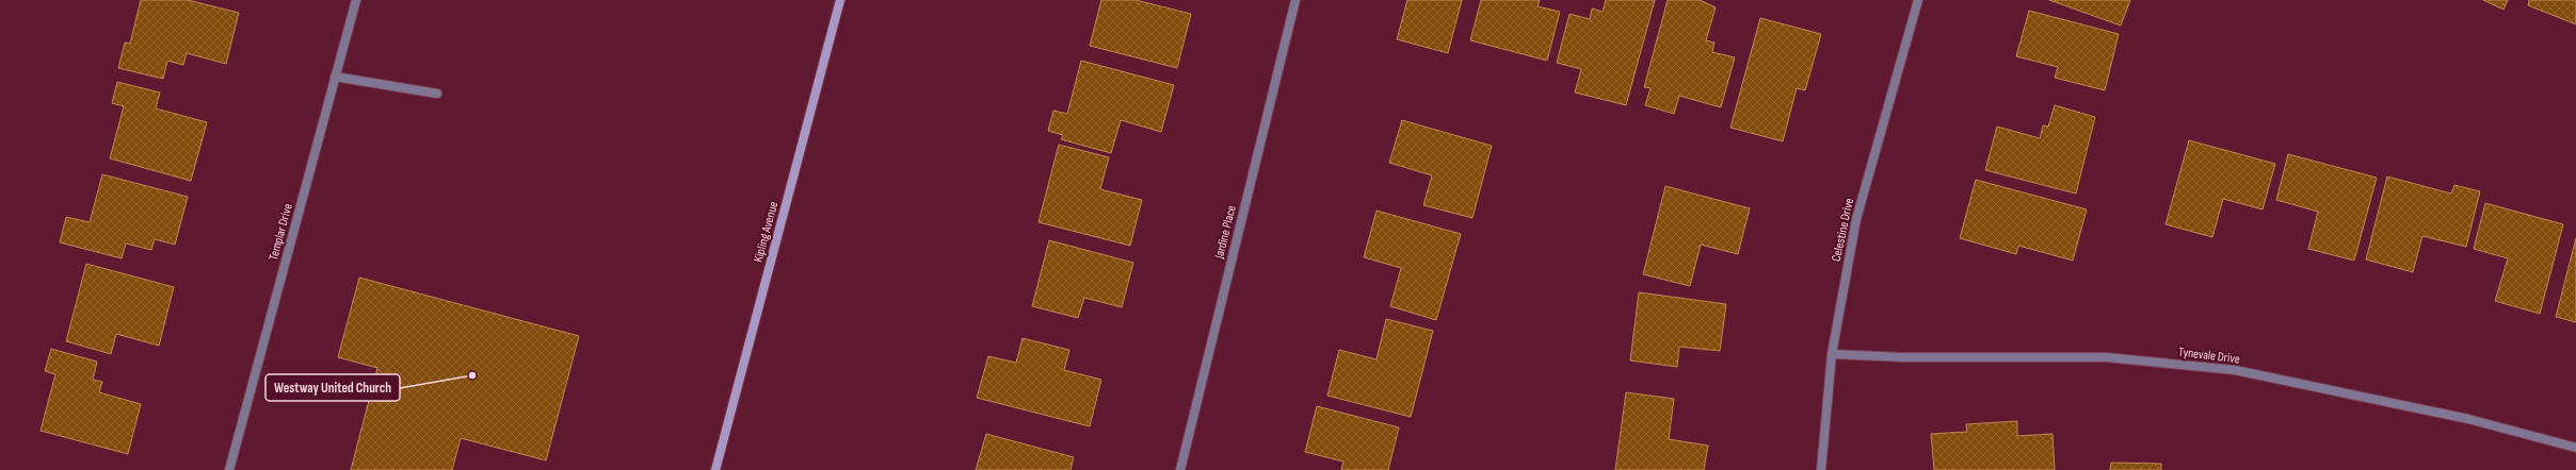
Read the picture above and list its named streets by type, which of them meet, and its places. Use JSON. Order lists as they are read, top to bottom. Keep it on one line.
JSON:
{"streets":{"main road":["Kipling Avenue"],"street":["Celestine Drive","Templar Drive","Jardine Place","Tynevale Drive"]},"crossings":[["Celestine Drive","Tynevale Drive"]],"places":["Westway United Church"]}
